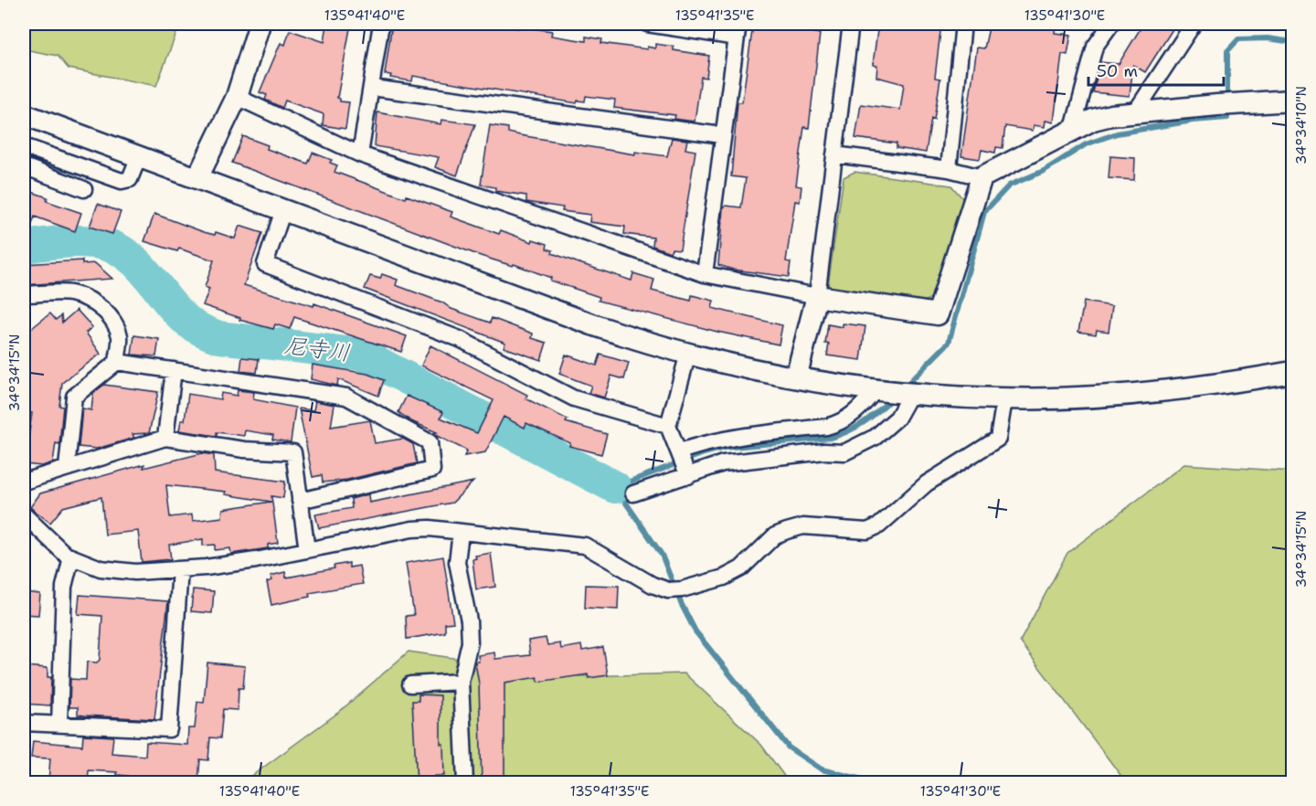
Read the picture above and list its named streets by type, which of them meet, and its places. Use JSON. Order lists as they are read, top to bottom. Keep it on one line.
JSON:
{"water":["尼寺川"],"scale_bar":"50 m","coordinates":["135°41'40\"E","135°41'35\"E","135°41'30\"E","34°34'10\"N","34°34'15\"N"]}
